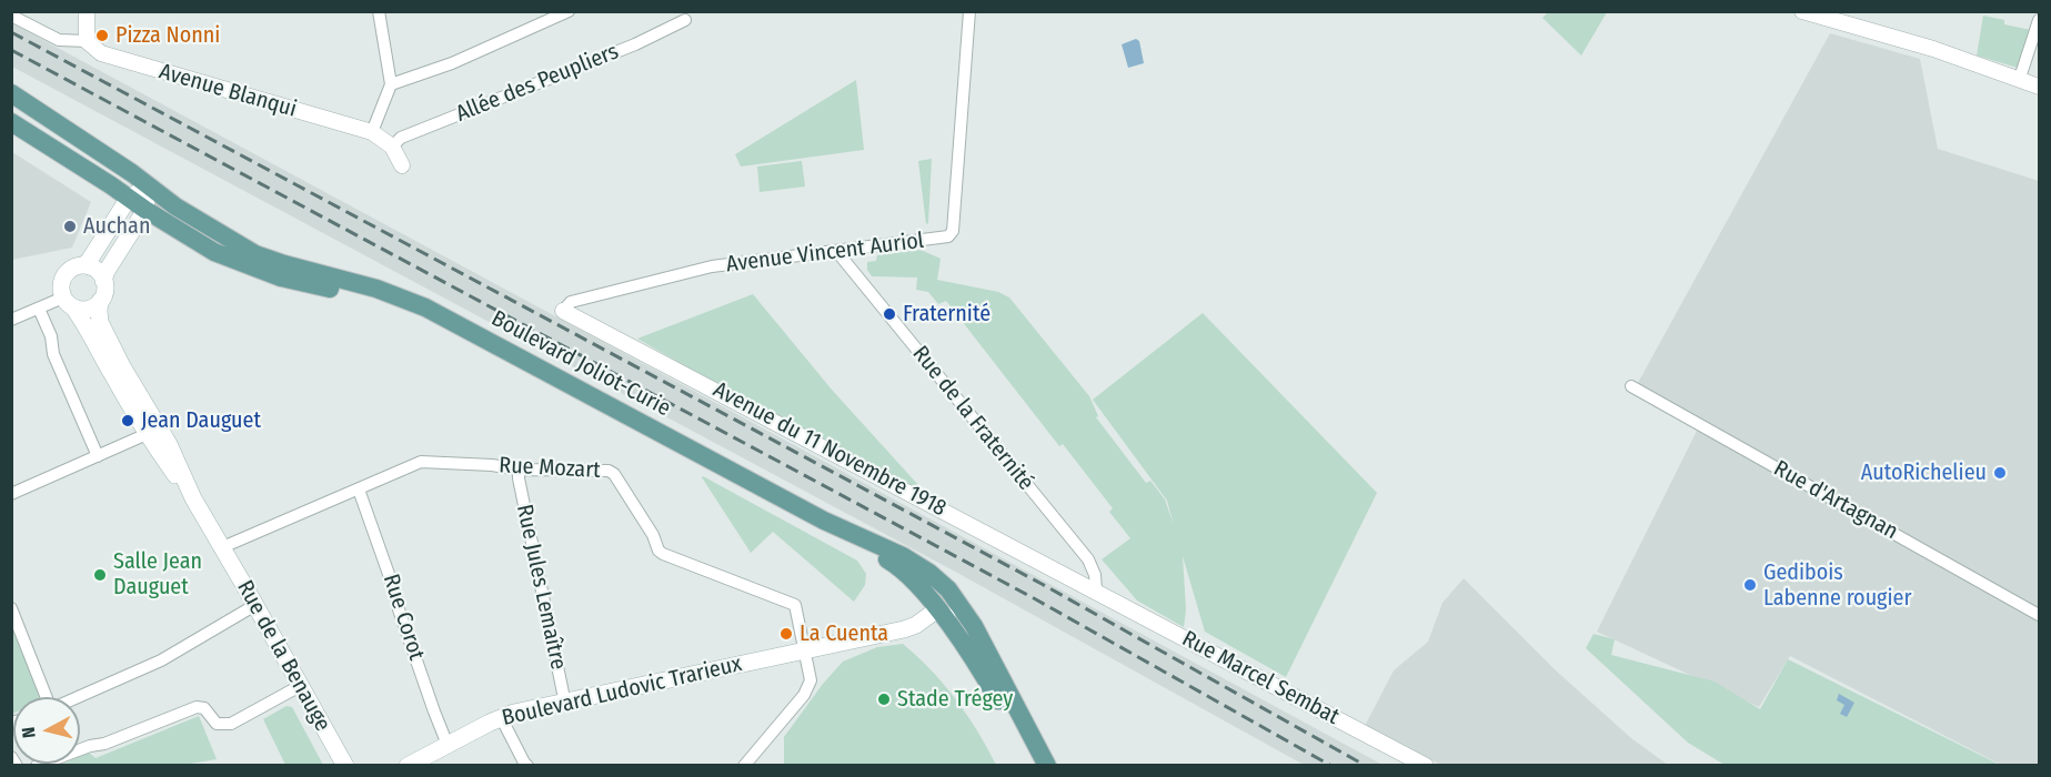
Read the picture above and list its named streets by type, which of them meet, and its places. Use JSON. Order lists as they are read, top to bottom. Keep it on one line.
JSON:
{"streets":{"main road":["Boulevard Joliot-Curie","Rue de la Benauge","Boulevard Ludovic Trarieux"],"street":["Allée des Peupliers","Avenue Blanqui","Avenue Vincent Auriol","Rue de la Fraternité","Avenue du 11 Novembre 1918","Rue Mozart","Rue d'Artagnan","Rue Jules Lemaître","Rue Corot","Rue Marcel Sembat"]},"crossings":[["Avenue Vincent Auriol","Rue de la Fraternité"],["Avenue Vincent Auriol","Avenue du 11 Novembre 1918"],["Boulevard Joliot-Curie","Boulevard Ludovic Trarieux"],["Rue de la Fraternité","Avenue du 11 Novembre 1918"],["Rue de la Fraternité","Rue Marcel Sembat"],["Avenue du 11 Novembre 1918","Rue Marcel Sembat"],["Rue Mozart","Rue Jules Lemaître"],["Rue Mozart","Rue Corot"],["Rue Mozart","Rue de la Benauge"],["Rue Mozart","Boulevard Ludovic Trarieux"],["Rue Jules Lemaître","Boulevard Ludovic Trarieux"],["Rue Corot","Boulevard Ludovic Trarieux"]],"places":["Pizza Nonni","Auchan","Fraternité","Jean Dauguet","AutoRichelieu","Salle Jean Dauguet","Gedibois Labenne rougier","La Cuenta","Stade Trégey"],"north":"left"}
